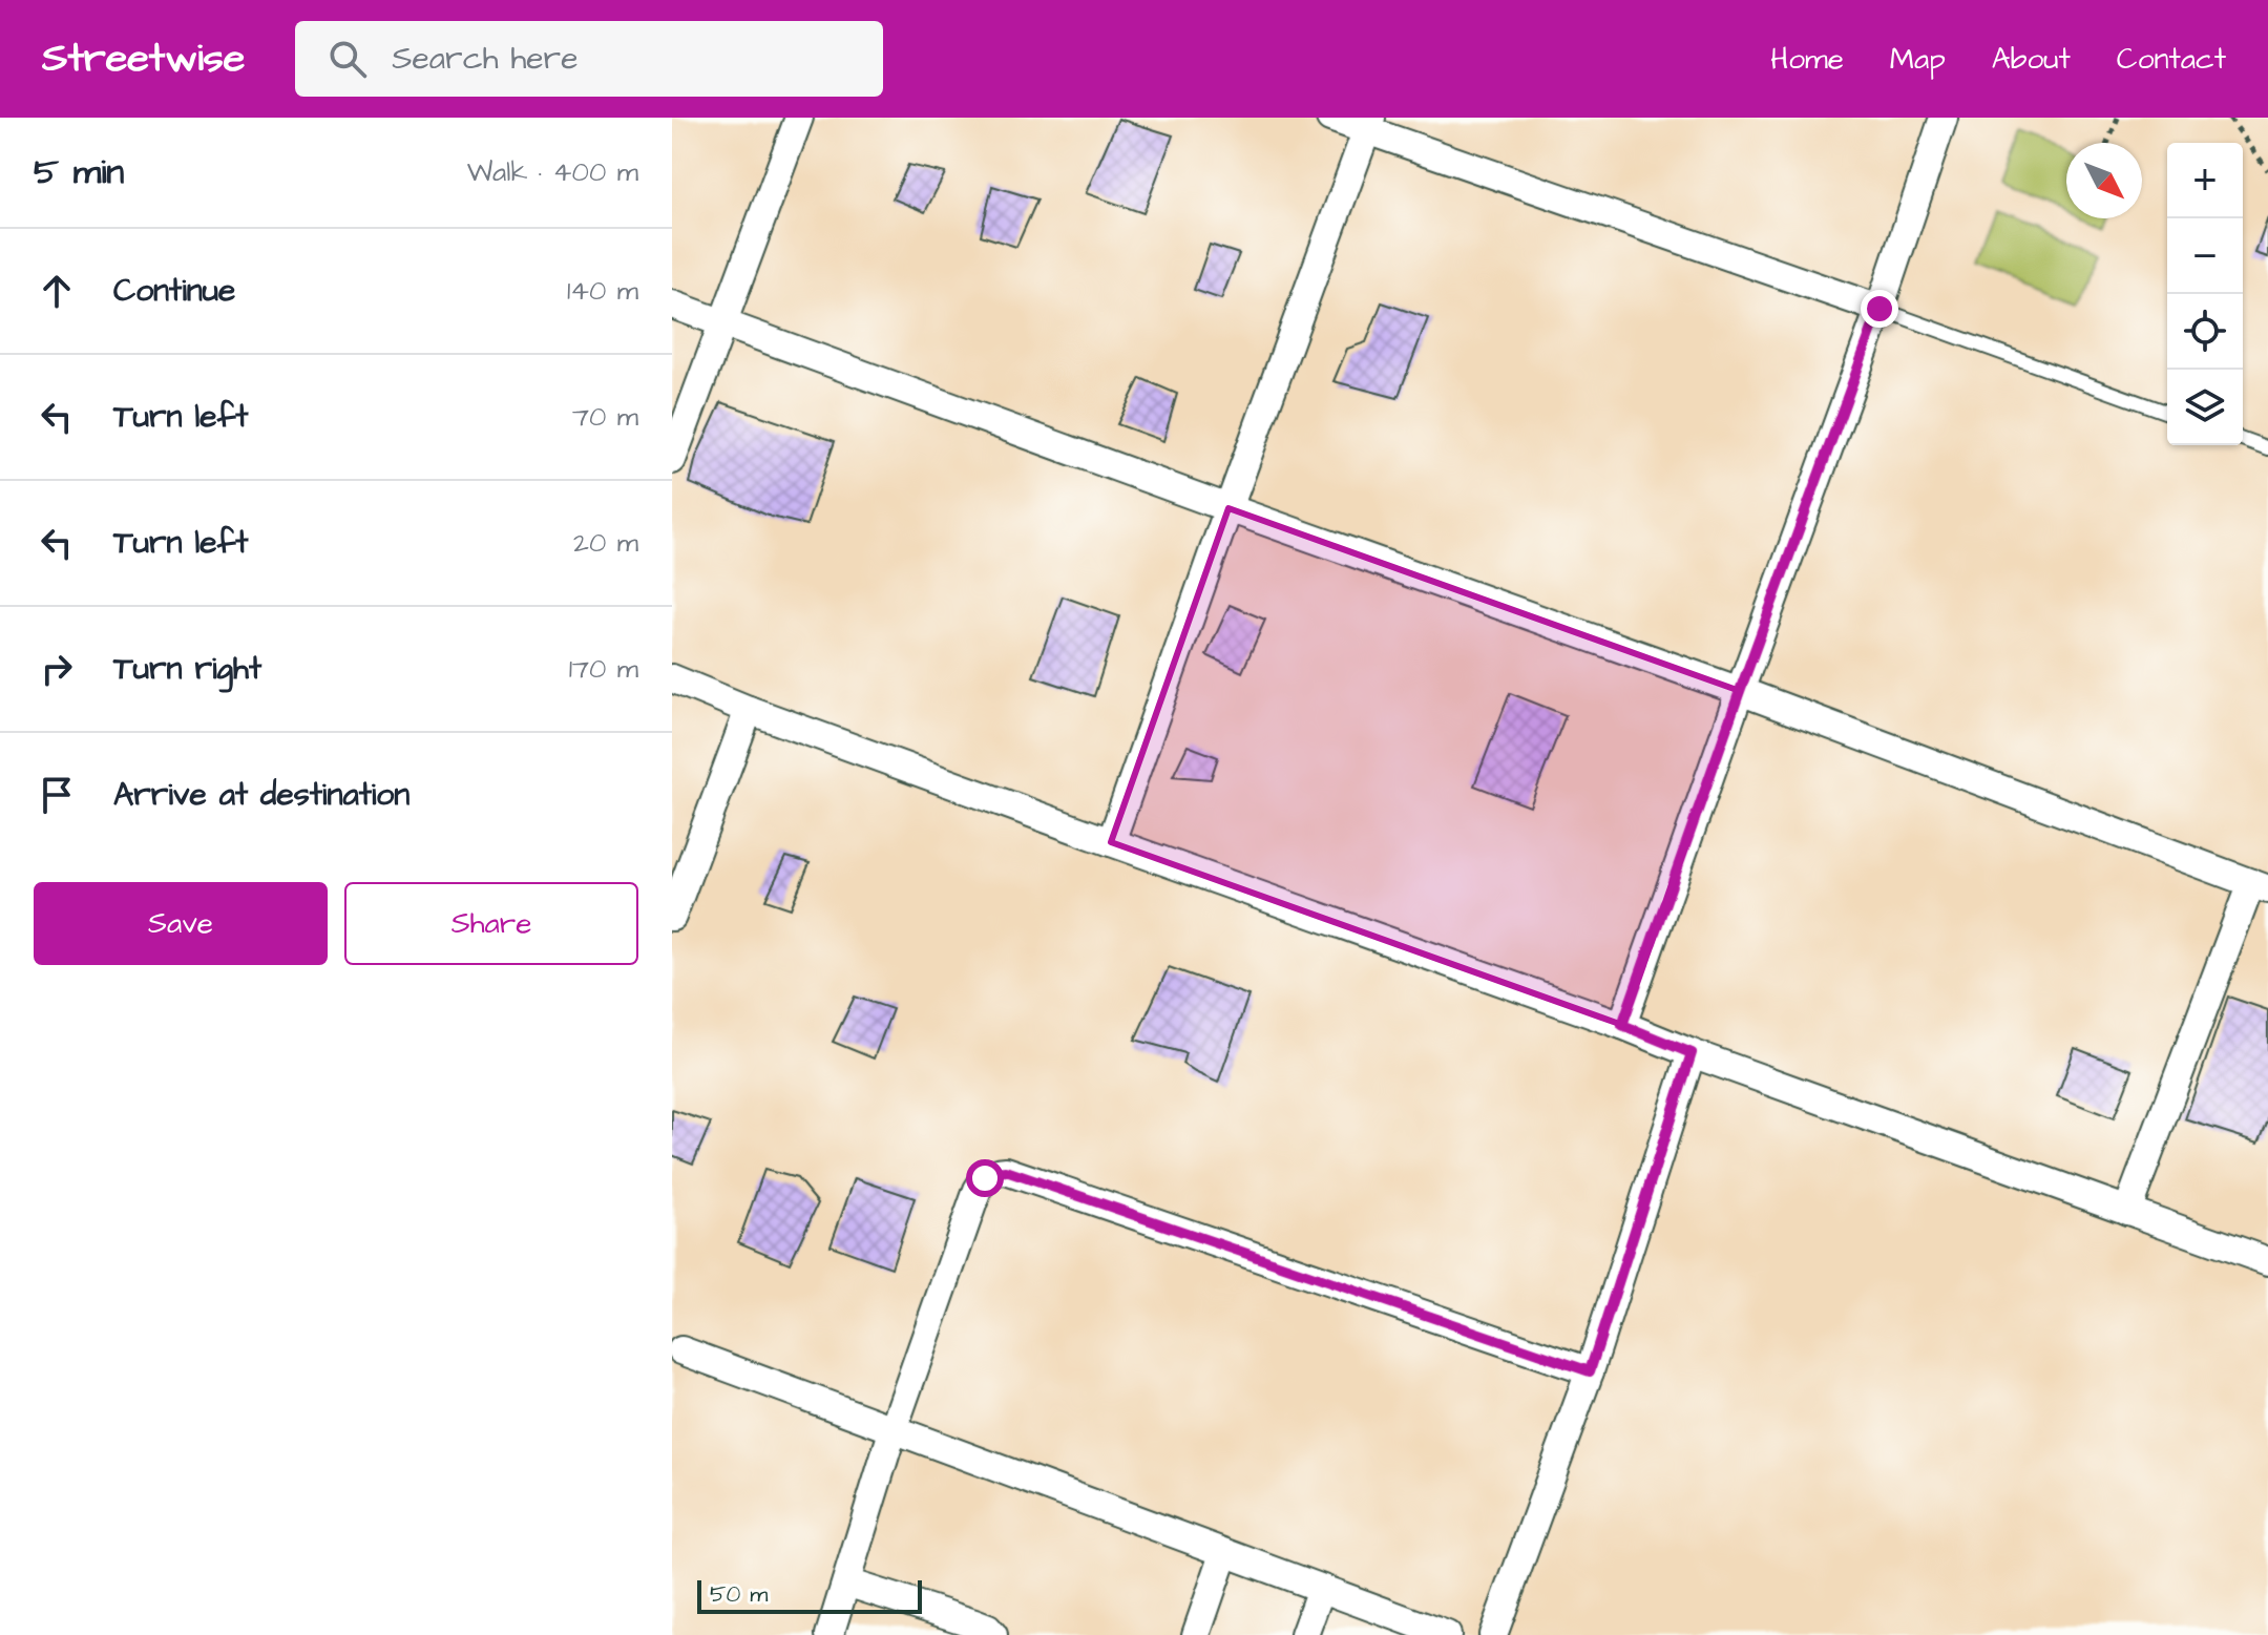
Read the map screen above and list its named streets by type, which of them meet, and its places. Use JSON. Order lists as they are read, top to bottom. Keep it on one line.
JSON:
{"scale_bar":"50 m","north":"bottom right","page":{"header":"Streetwise","search":"Search here","nav":["Home","Map","About","Contact"],"heading":["5 min","Walk · 400 m"],"map_buttons":["+","−"],"list":[["Continue","140 m"],["Turn left","70 m"],["Turn left","20 m"],["Turn right","170 m"],"Arrive at destination"],"buttons":["Save","Share"],"scale":"50 m"}}
